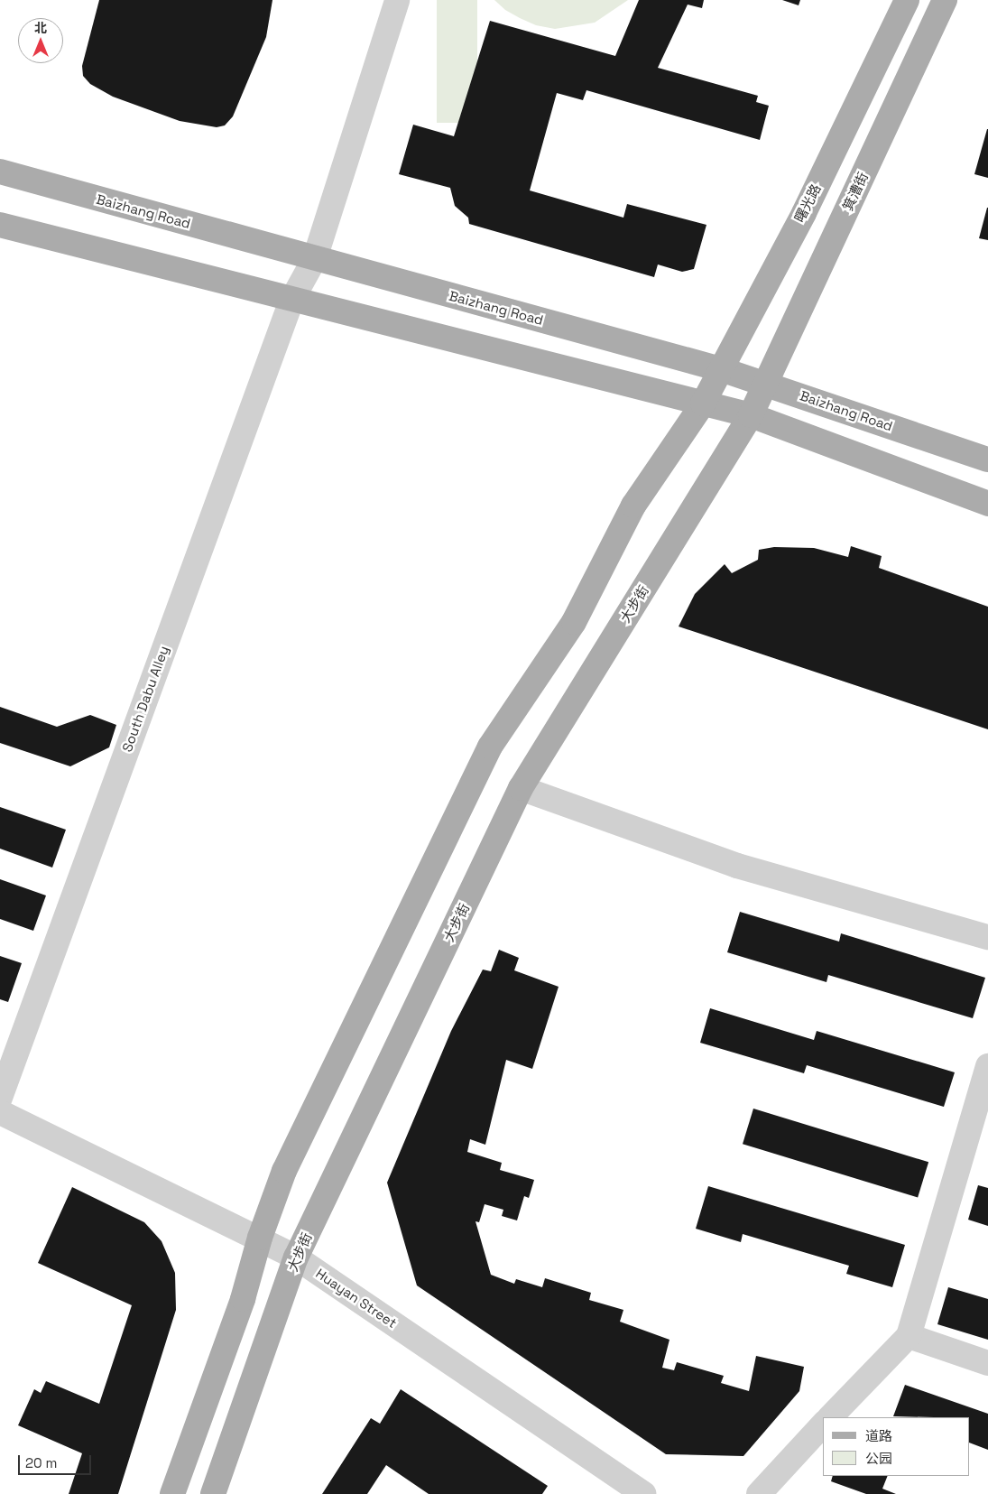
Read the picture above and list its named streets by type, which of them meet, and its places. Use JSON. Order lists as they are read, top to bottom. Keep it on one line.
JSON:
{"streets":{"main road":["箕漕街","曙光路","Baizhang Road","大步街"],"street":["South Dabu Alley","Huayan Street"]},"crossings":[["箕漕街","Baizhang Road"],["箕漕街","大步街"],["曙光路","Baizhang Road"],["Baizhang Road","大步街"],["Baizhang Road","South Dabu Alley"],["大步街","Huayan Street"]],"legend":["道路","公园"],"scale_bar":"20 m","north":"top"}
